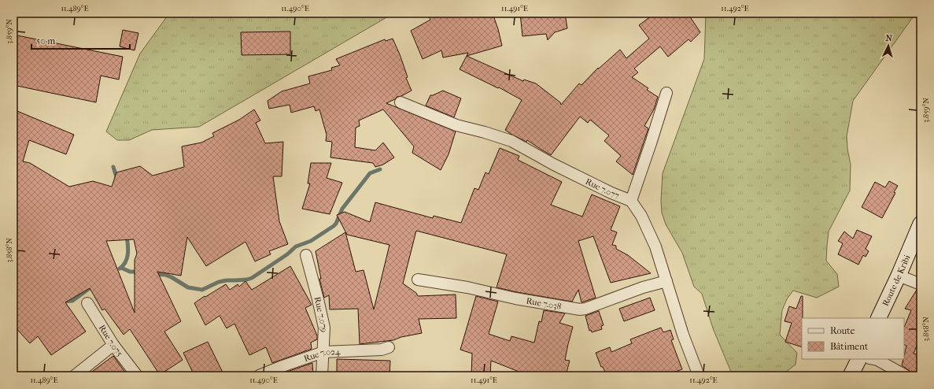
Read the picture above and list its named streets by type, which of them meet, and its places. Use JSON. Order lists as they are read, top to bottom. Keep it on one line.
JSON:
{"streets":{"main road":["Route de Kribi"],"street":["Rue 7.077","Rue 7.038","Rue 7.079","Rue 7.075","Rue 7.024"]},"crossings":[["Rue 7.079","Rue 7.024"]],"legend":["Route","Bâtiment"],"scale_bar":"50 m","north":"top","coordinates":["11.489°E","11.490°E","11.491°E","11.492°E","3.859°N","3.858°N"]}
